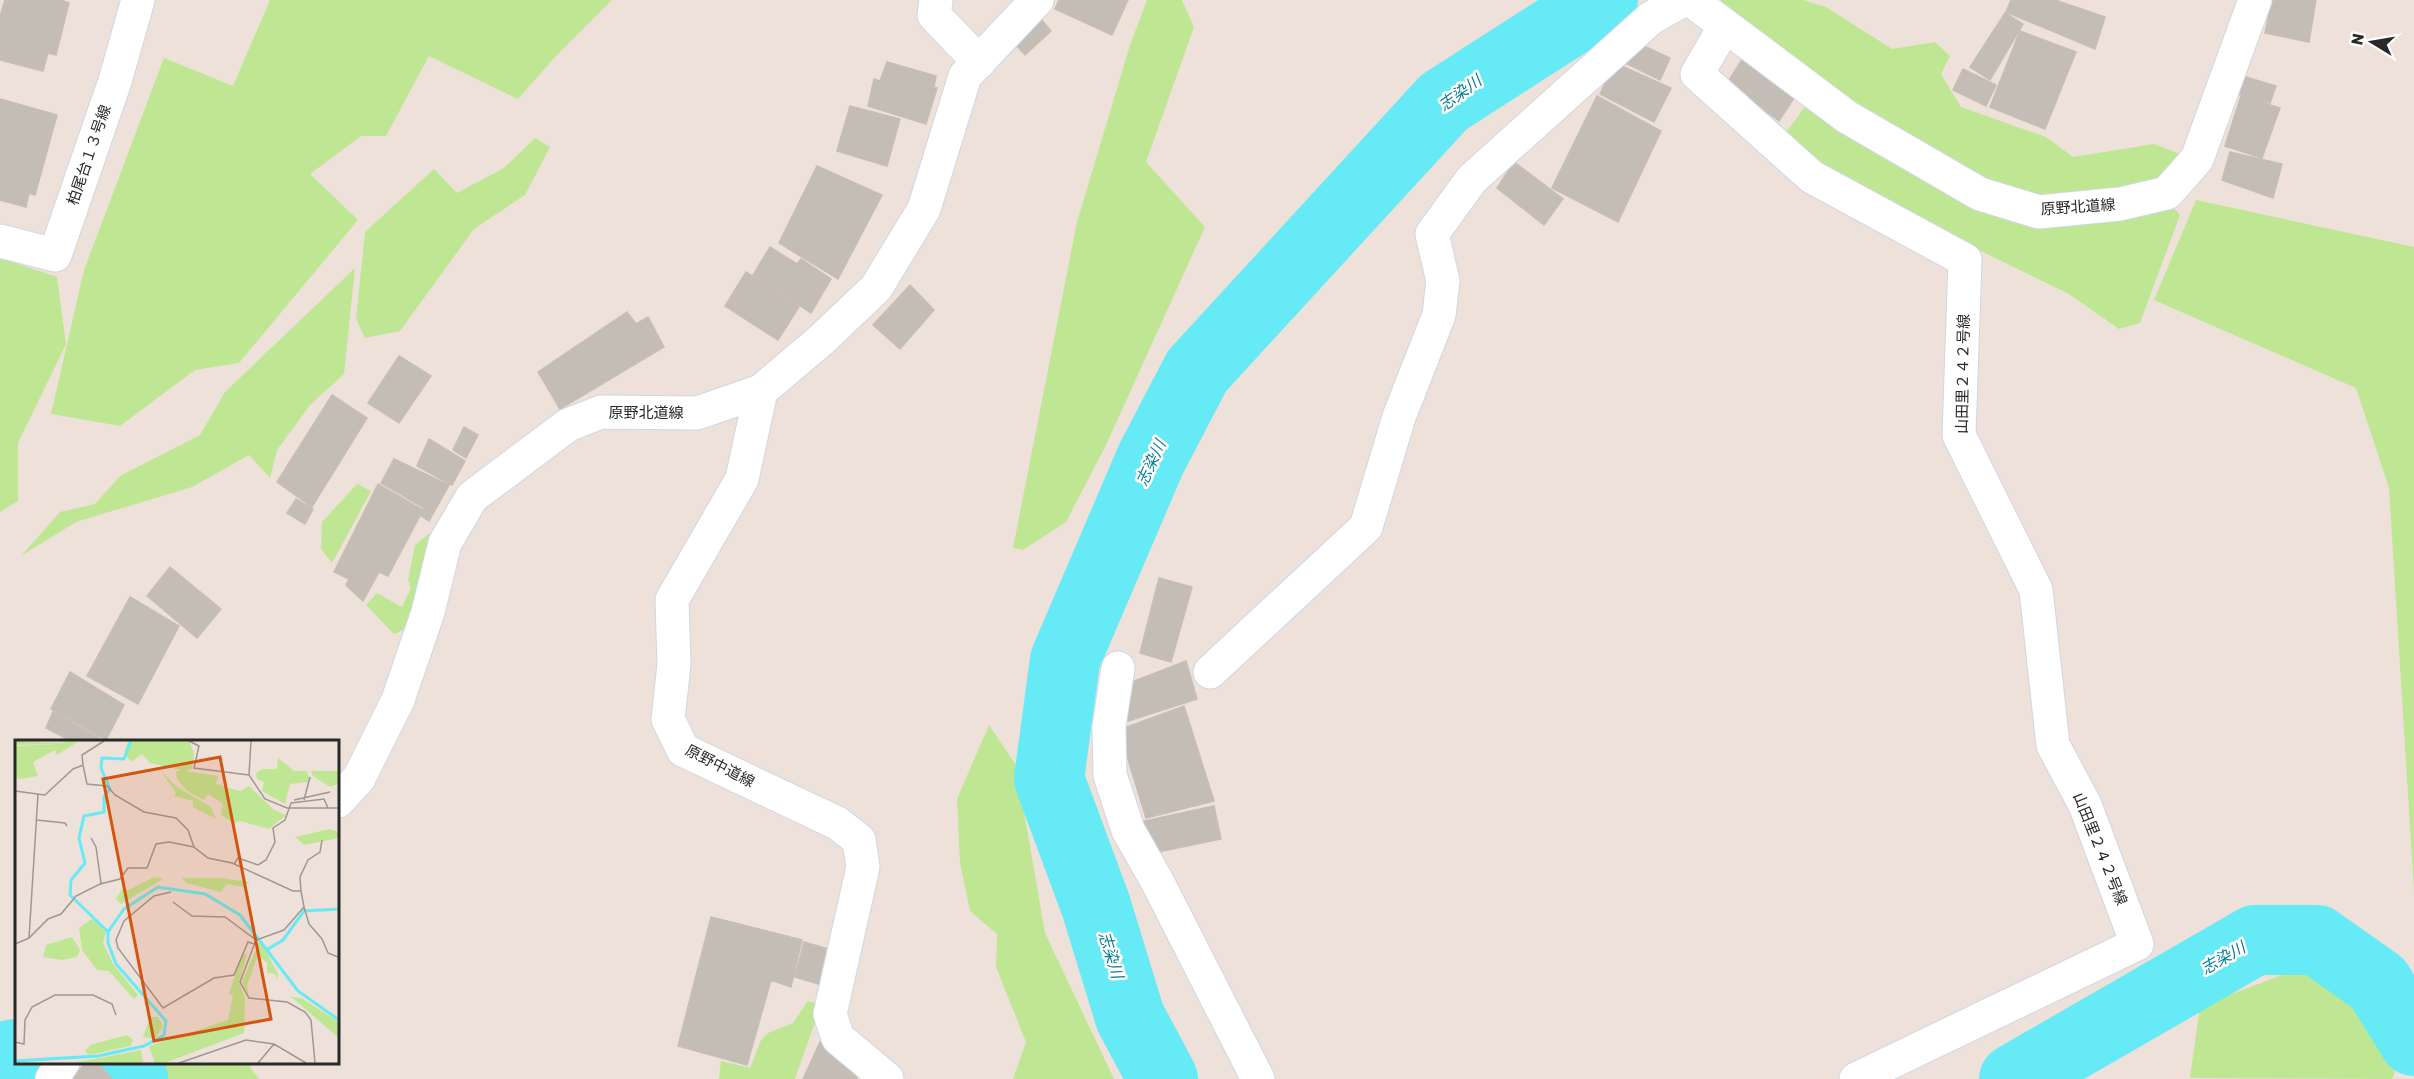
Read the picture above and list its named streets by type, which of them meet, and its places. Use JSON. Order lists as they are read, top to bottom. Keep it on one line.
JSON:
{"streets":{"street":["柏尾台１３号線","原野北道線","山田里２４２号線","原野中道線"]},"crossings":[["原野北道線","山田里２４２号線"],["原野北道線","原野中道線"]],"water":["志染川"],"north":"left"}
